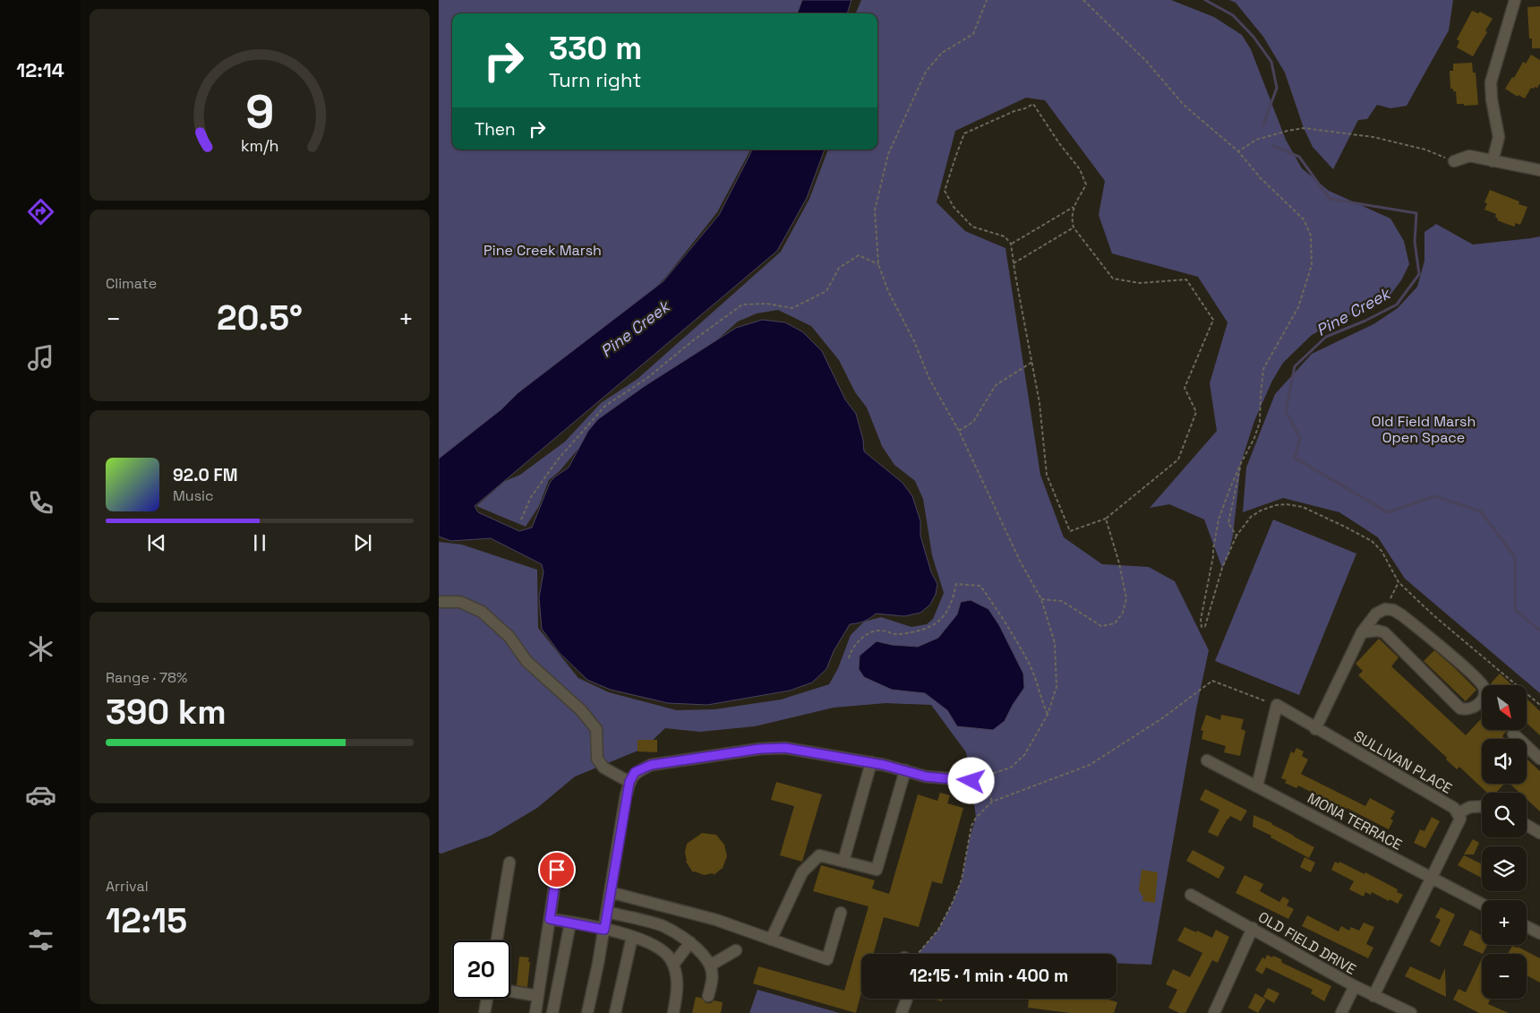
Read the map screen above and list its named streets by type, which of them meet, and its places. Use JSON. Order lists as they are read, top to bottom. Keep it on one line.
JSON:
{"streets":{"street":["SULLIVAN PLACE","MONA TERRACE","OLD FIELD DRIVE"]},"crossings":[["SULLIVAN PLACE","MONA TERRACE"],["SULLIVAN PLACE","OLD FIELD DRIVE"]],"water":["Pine Creek"],"parks":["Pine Creek Marsh","Old Field Marsh Open Space"],"north":"bottom right","page":{"tabs":"12:14","turn":["330 m","Turn right"],"then":"Then","tile":["Climate",["Range · 78%","390 km"],["Arrival","12:15"]],"heat":["−","20.5°","+"],"song":["92.0 FM","Music"],"map_buttons":["+","−"],"limit":"20","trip":"12:15 · 1 min · 400 m","gauge":["9","km/h"]}}
